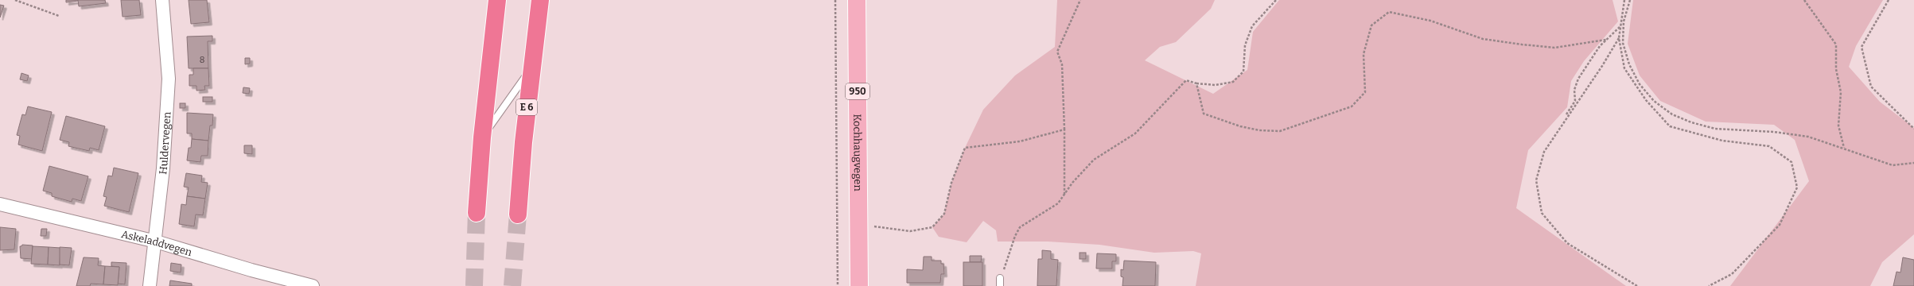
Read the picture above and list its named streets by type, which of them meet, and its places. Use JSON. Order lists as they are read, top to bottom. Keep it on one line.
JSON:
{"streets":{"highway":["E 6"],"main road":["950","Kochhaugvegen"],"street":["Huldervegen","Askeladdvegen"]},"crossings":[["Huldervegen","Askeladdvegen"]],"house_numbers":["8"]}
